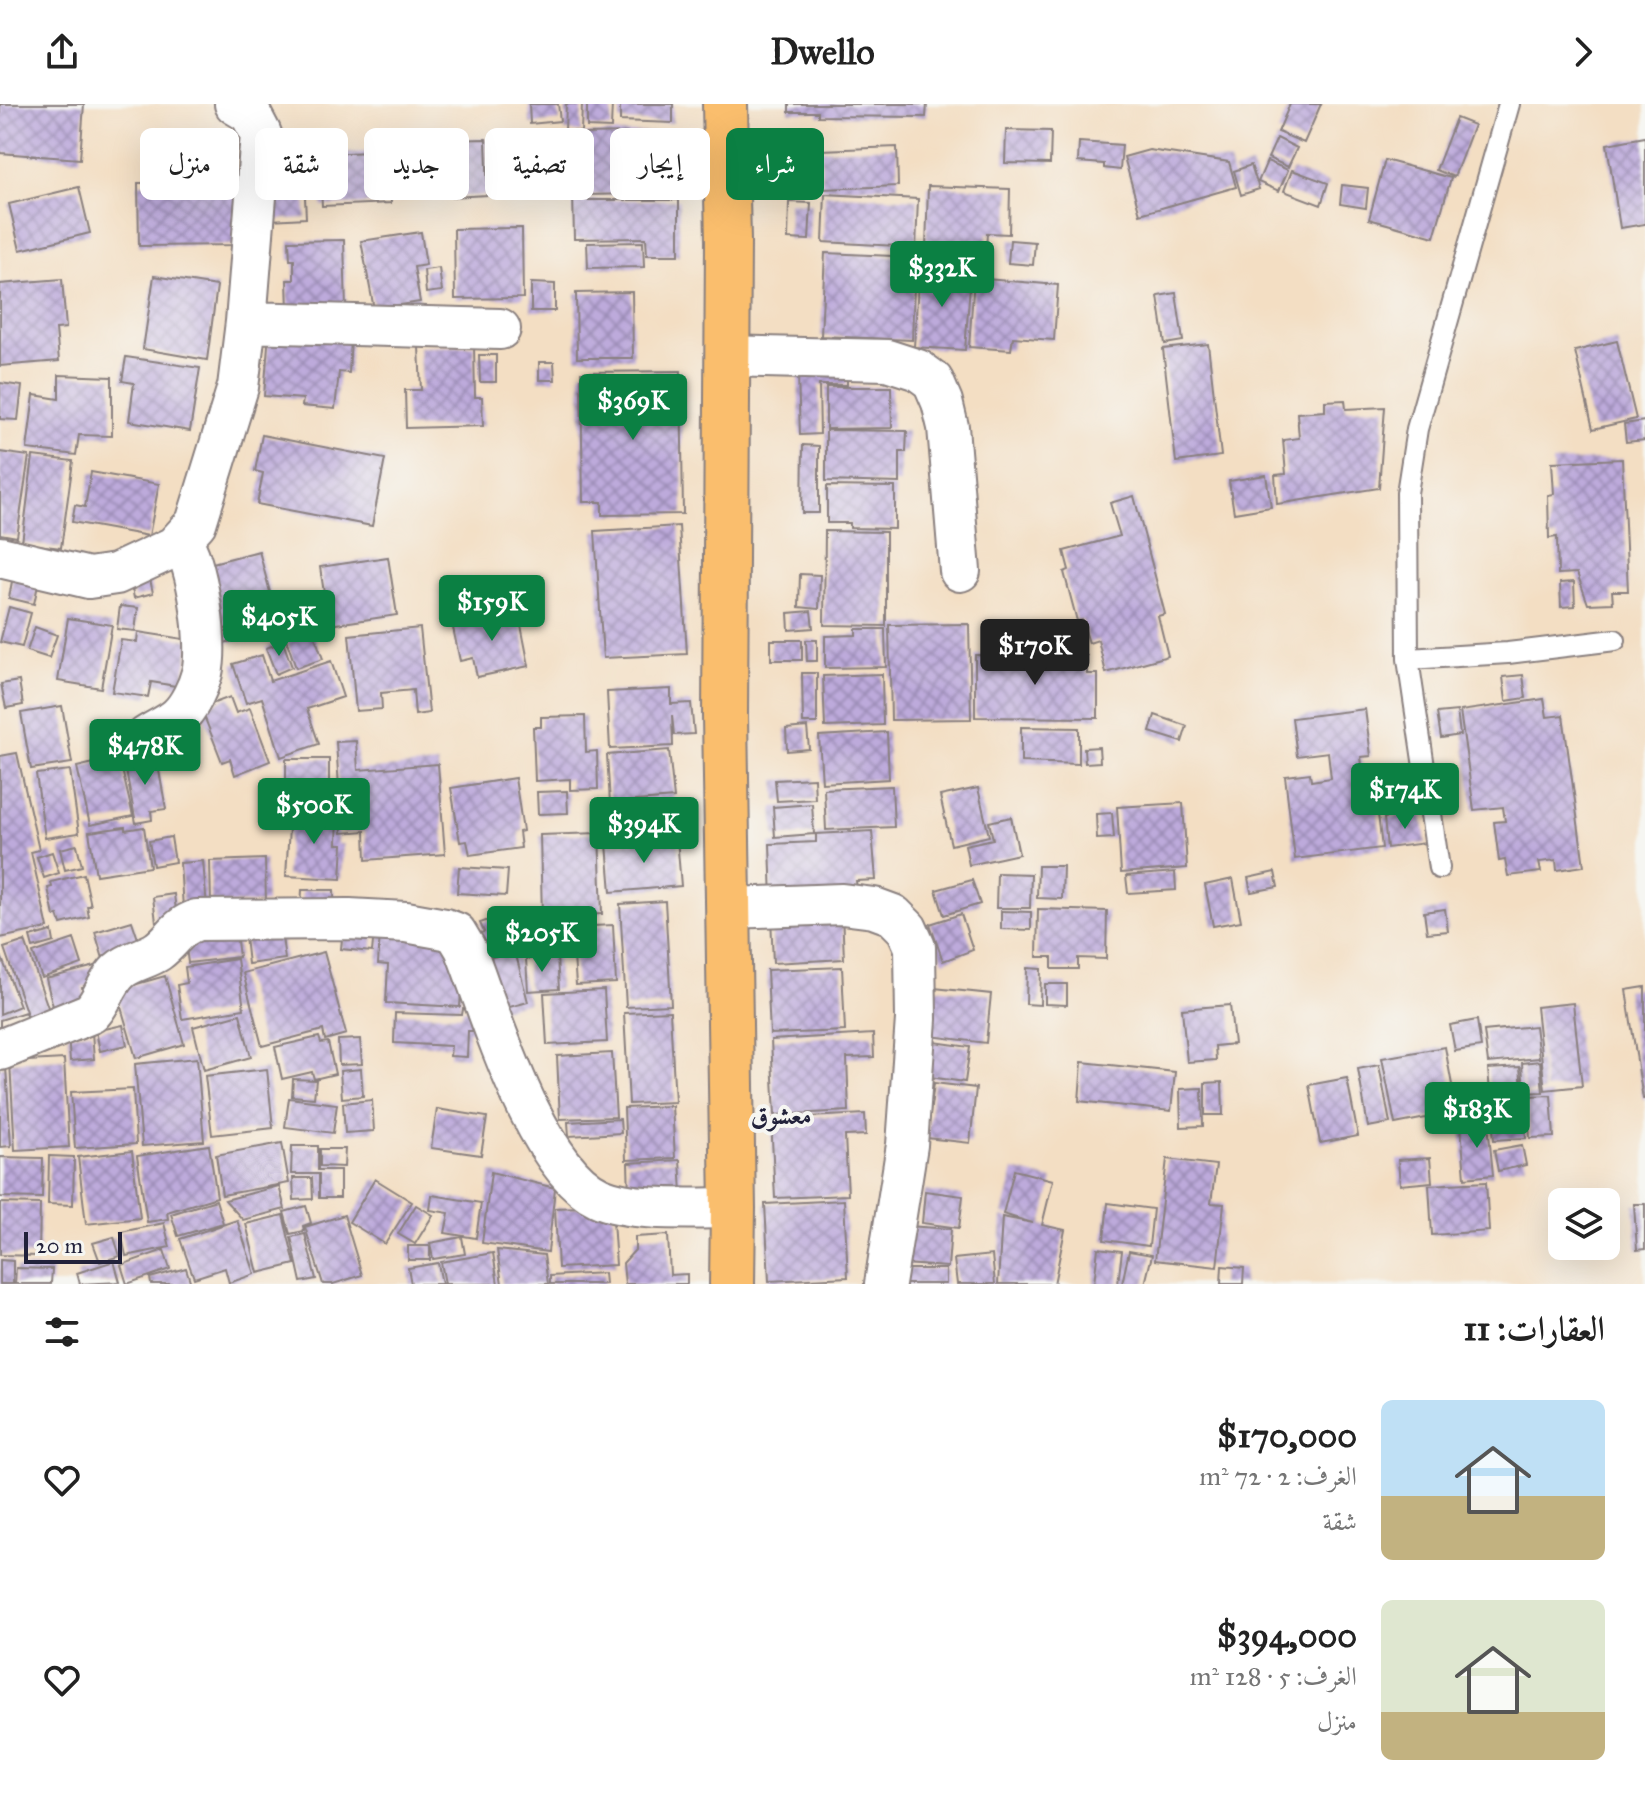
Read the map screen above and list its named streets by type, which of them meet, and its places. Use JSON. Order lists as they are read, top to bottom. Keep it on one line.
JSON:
{"districts":["معشوق"],"scale_bar":"20 m","page":{"header":"Dwello","chip":["شراء","إيجار","تصفية","جديد","شقة","منزل"],"price":["$332K","$369K","$159K","$405K","$170K","$478K","$174K","$500K","$394K","$205K","$183K"],"scale":"20 m","heading":"العقارات: 11","list":[{"name":"$170,000","note":"الغرف: 2 · 72 m² · شقة"},{"name":"$394,000","note":"الغرف: 5 · 128 m² · منزل"}]}}
